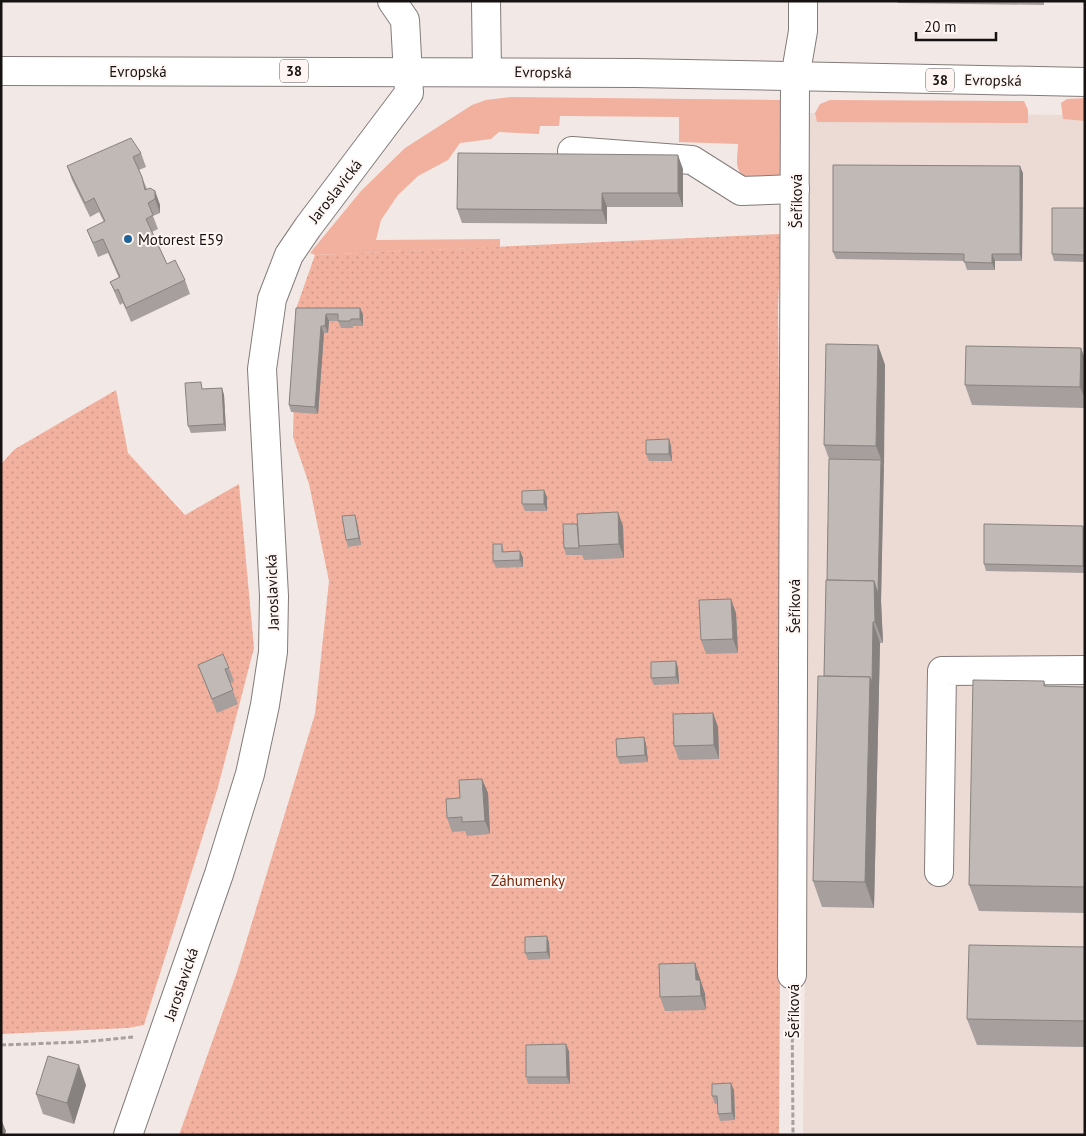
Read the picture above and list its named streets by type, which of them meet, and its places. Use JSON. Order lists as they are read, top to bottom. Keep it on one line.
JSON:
{"streets":{"street":["Evropská","38","Jaroslavická","Šeříková"]},"crossings":[["Evropská","Jaroslavická"],["Evropská","Šeříková"]],"parks":["Záhumenky"],"places":["Motorest E59"],"scale_bar":"20 m"}
